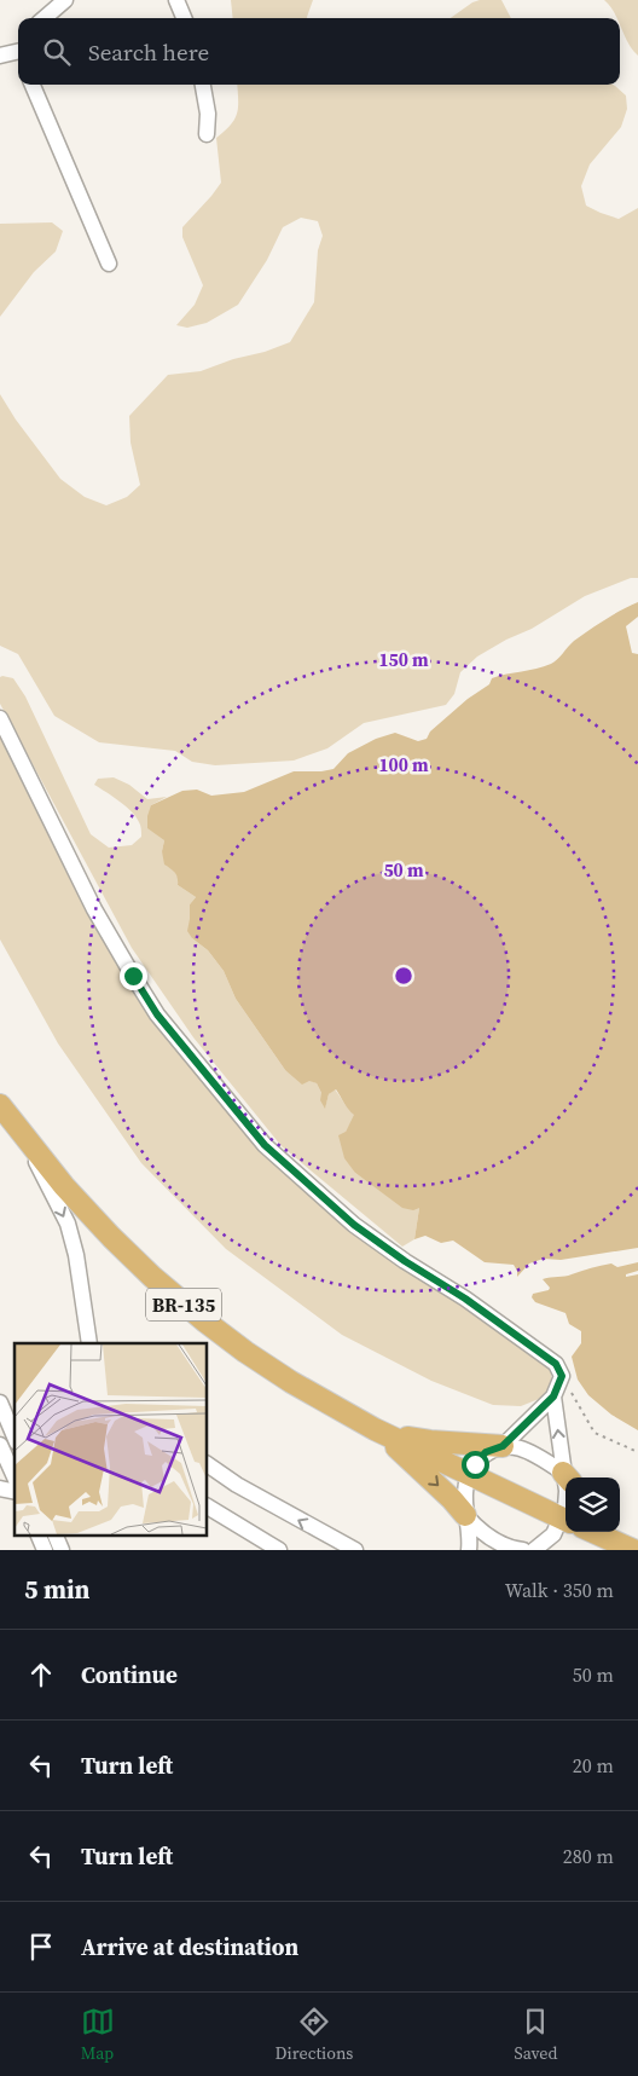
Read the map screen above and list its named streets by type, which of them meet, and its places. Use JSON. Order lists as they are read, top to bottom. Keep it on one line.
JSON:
{"streets":{"highway":["BR-135"]},"page":{"search":"Search here","heading":["5 min","Walk · 350 m"],"list":[["Continue","50 m"],["Turn left","20 m"],["Turn left","280 m"],"Arrive at destination"],"nav":["Map","Directions","Saved"]},"rings":["150 m","100 m","50 m"]}
